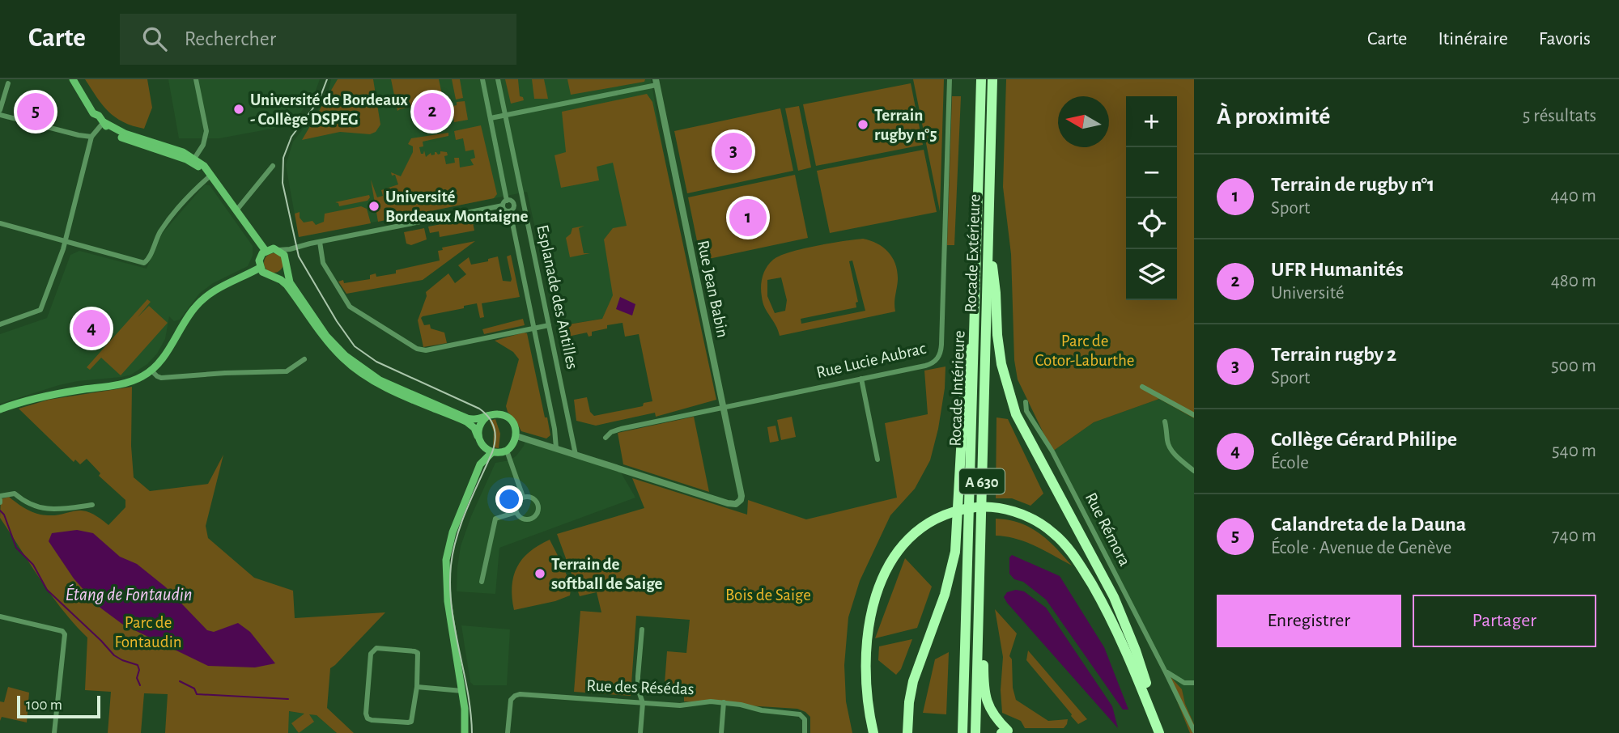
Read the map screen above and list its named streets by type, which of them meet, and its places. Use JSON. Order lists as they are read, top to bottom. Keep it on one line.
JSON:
{"streets":{"highway":["Rocade Extérieure","Rocade Intérieure","A 630"],"street":["Rue Jean Babin","Esplanade des Antilles","Rue Lucie Aubrac","Rue Rémora","Rue des Résédas"]},"crossings":[["Rue Jean Babin","Esplanade des Antilles"],["Rue Jean Babin","Rue Lucie Aubrac"]],"water":["Étang de Fontaudin"],"parks":["Parc de Cotor-Laburthe","Bois de Saige","Parc de Fontaudin"],"places":["Université de Bordeaux - Collège DSPEG","Terrain rugby n°5","Université Bordeaux Montaigne","Terrain de softball de Saige"],"scale_bar":"100 m","north":"left","page":{"header":"Carte","search":"Rechercher","nav":["Carte","Itinéraire","Favoris"],"heading":["À proximité","5 résultats"],"pins":["2","5","3","1","4"],"map_buttons":["+","−"],"list":[{"mark":"1","name":"Terrain de rugby n°1","note":"Sport","value":"440 m"},{"mark":"2","name":"UFR Humanités","note":"Université","value":"480 m"},{"mark":"3","name":"Terrain rugby 2","note":"Sport","value":"500 m"},{"mark":"4","name":"Collège Gérard Philipe","note":"École","value":"540 m"},{"mark":"5","name":"Calandreta de la Dauna","note":"École · Avenue de Genève","value":"740 m"}],"buttons":["Enregistrer","Partager"],"scale":"100 m"}}
